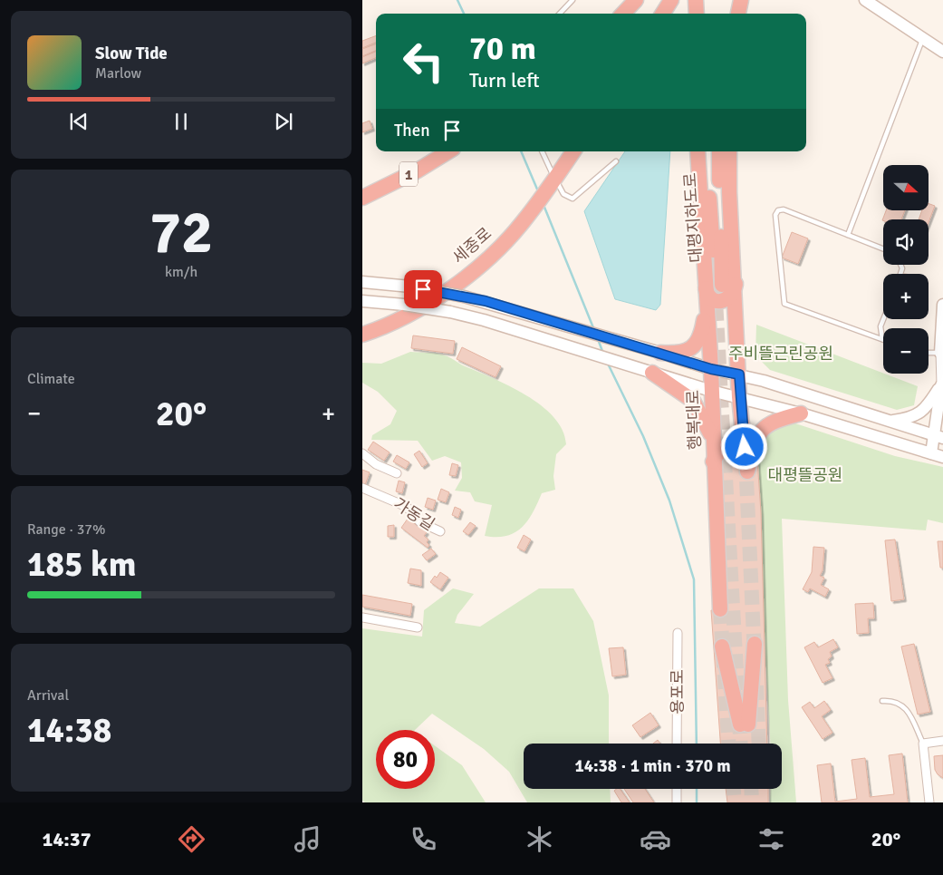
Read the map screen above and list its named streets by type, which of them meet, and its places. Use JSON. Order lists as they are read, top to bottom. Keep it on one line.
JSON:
{"streets":{"highway":["1","대평지하도로","세종로","행복대로"],"street":["가동길","용포로"]},"crossings":[["대평지하도로","행복대로"]],"parks":["주비뜰근린공원","대평뜰공원"],"north":"right","page":{"turn":["70 m","Turn left"],"song":["Slow Tide","Marlow"],"then":"Then","map_buttons":["+","−"],"tile":[["72","km/h"],"Climate",["Range · 37%","185 km"],["Arrival","14:38"]],"heat":["−","20°","+"],"limit":"80","trip":"14:38 · 1 min · 370 m","tabs":["14:37","20°"]}}
